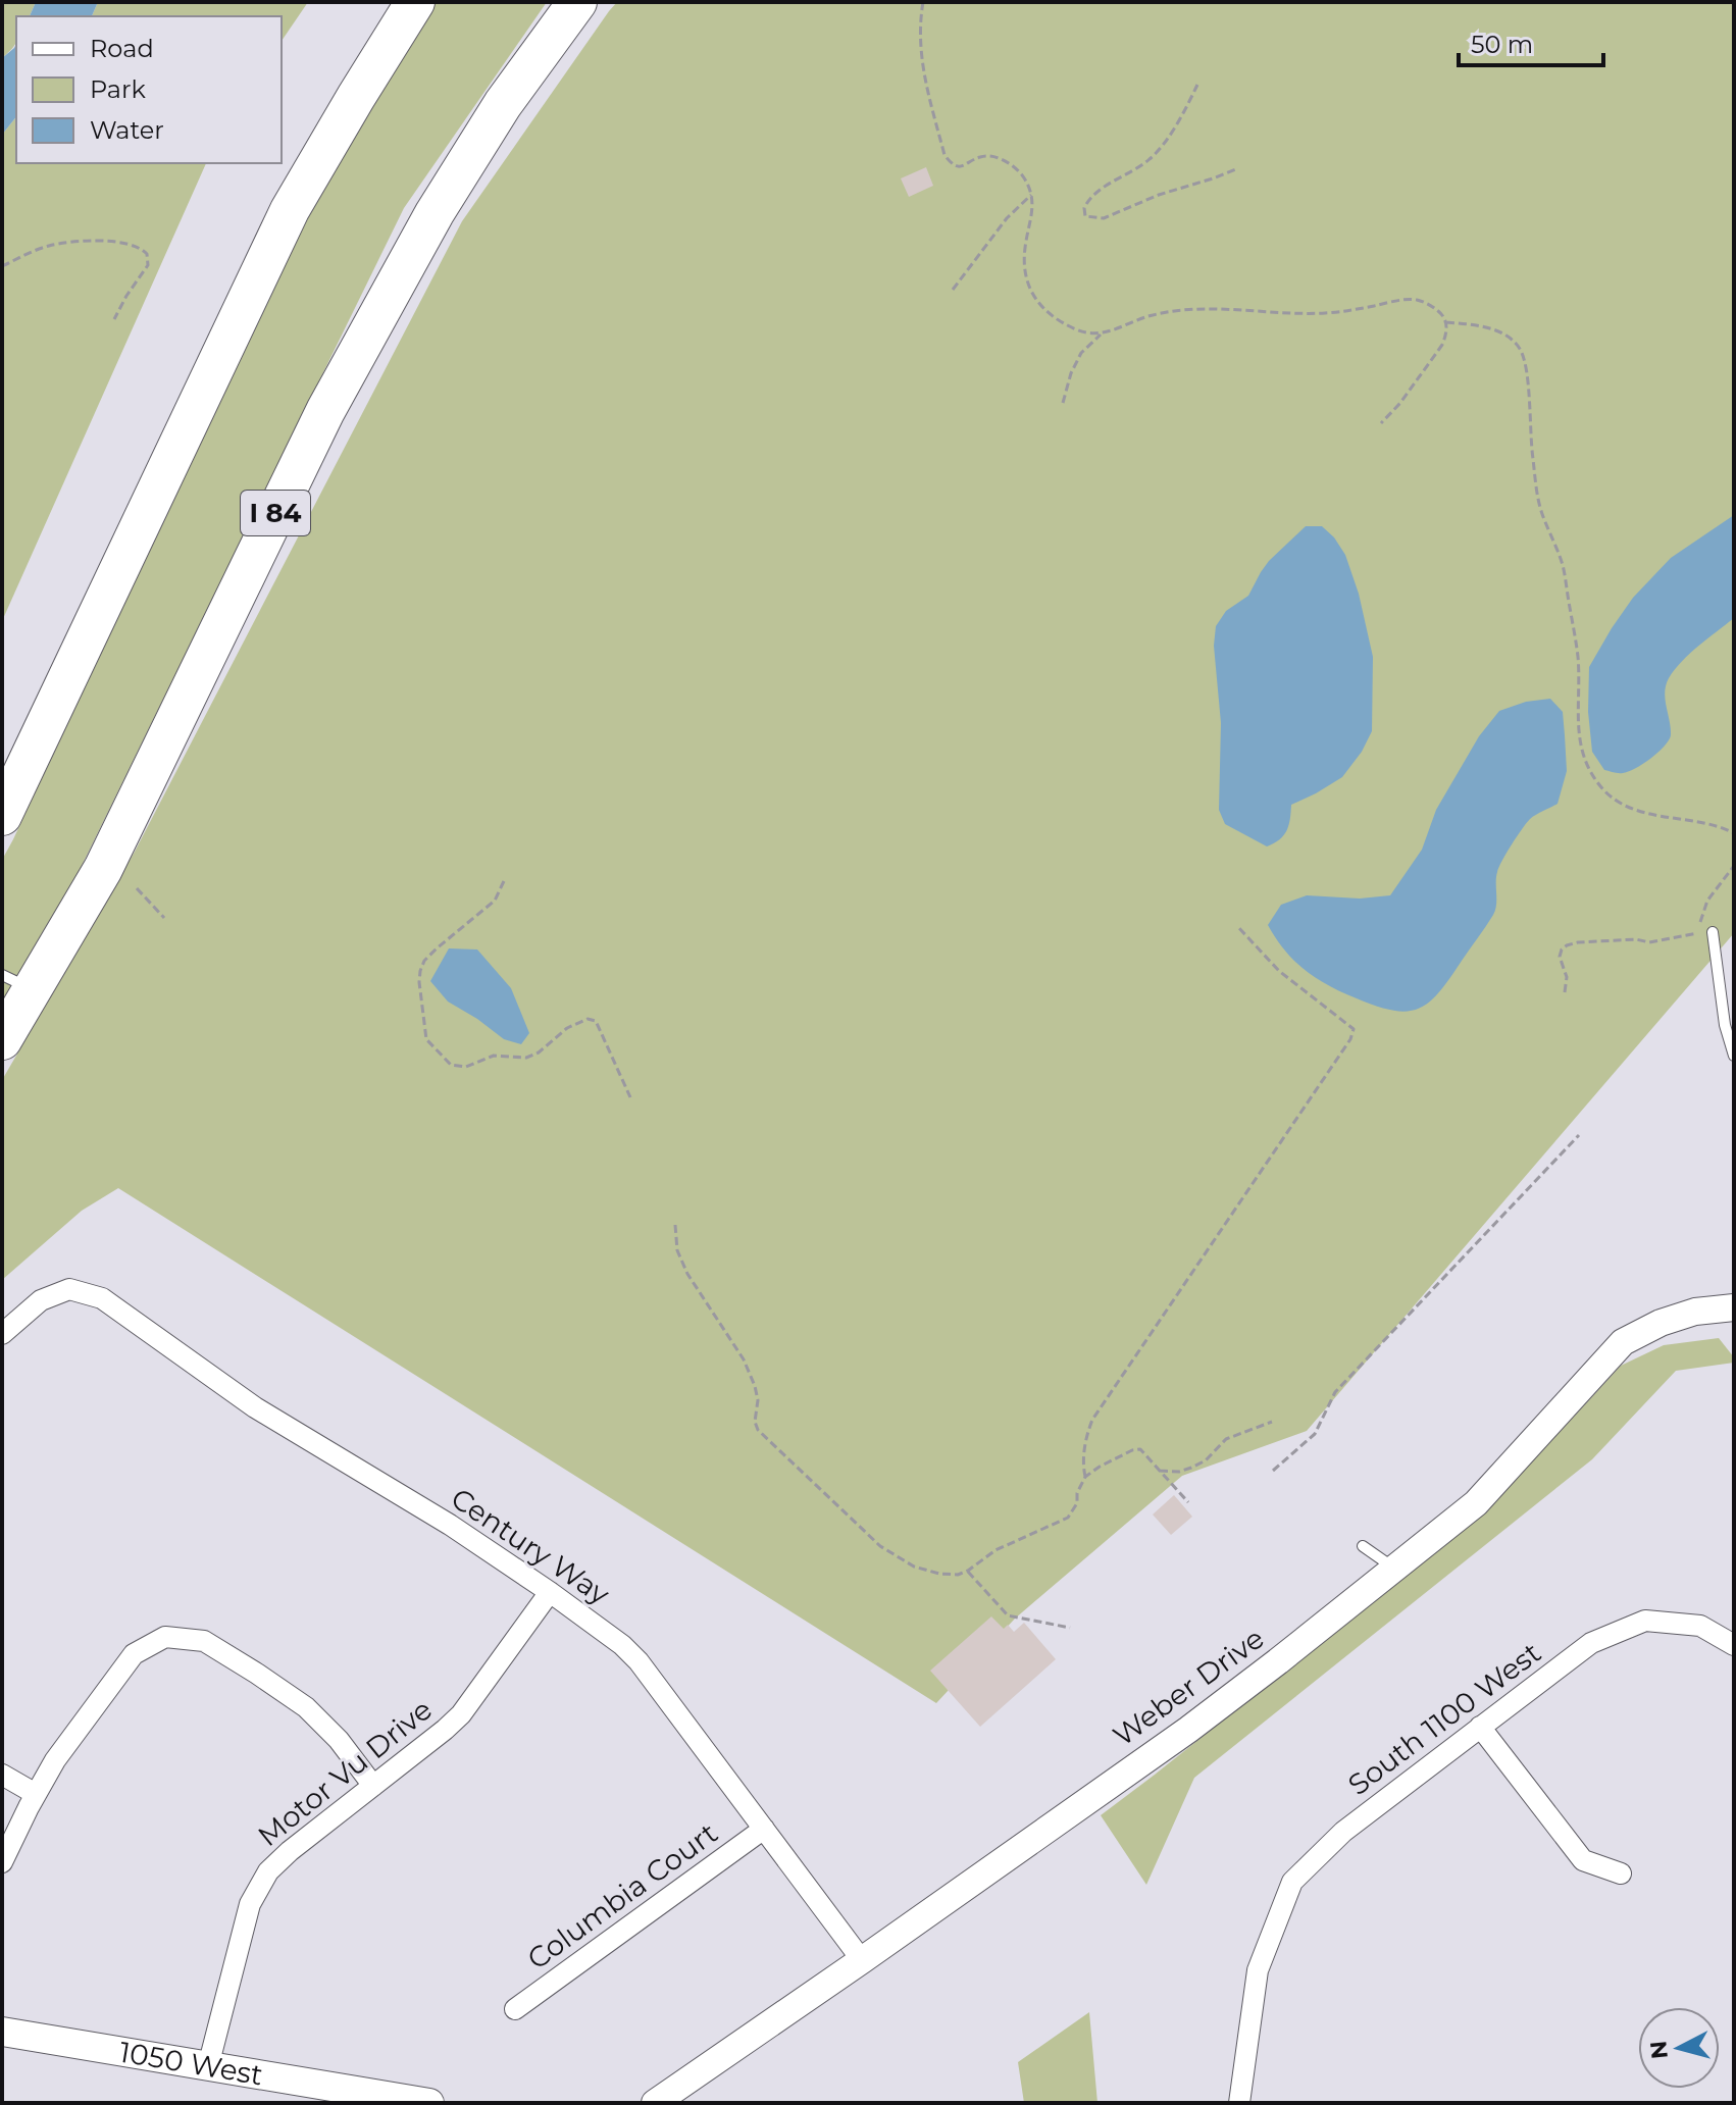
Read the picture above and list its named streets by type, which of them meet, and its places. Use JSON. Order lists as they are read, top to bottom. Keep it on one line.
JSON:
{"streets":{"highway":["I 84"],"main road":["1050 West"],"street":["Century Way","Weber Drive","South 1100 West","Motor Vu Drive","Columbia Court"]},"crossings":[["Century Way","Weber Drive"],["Century Way","Motor Vu Drive"],["Century Way","Columbia Court"],["Motor Vu Drive","1050 West"]],"legend":["Road","Park","Water"],"scale_bar":"50 m","north":"left"}
